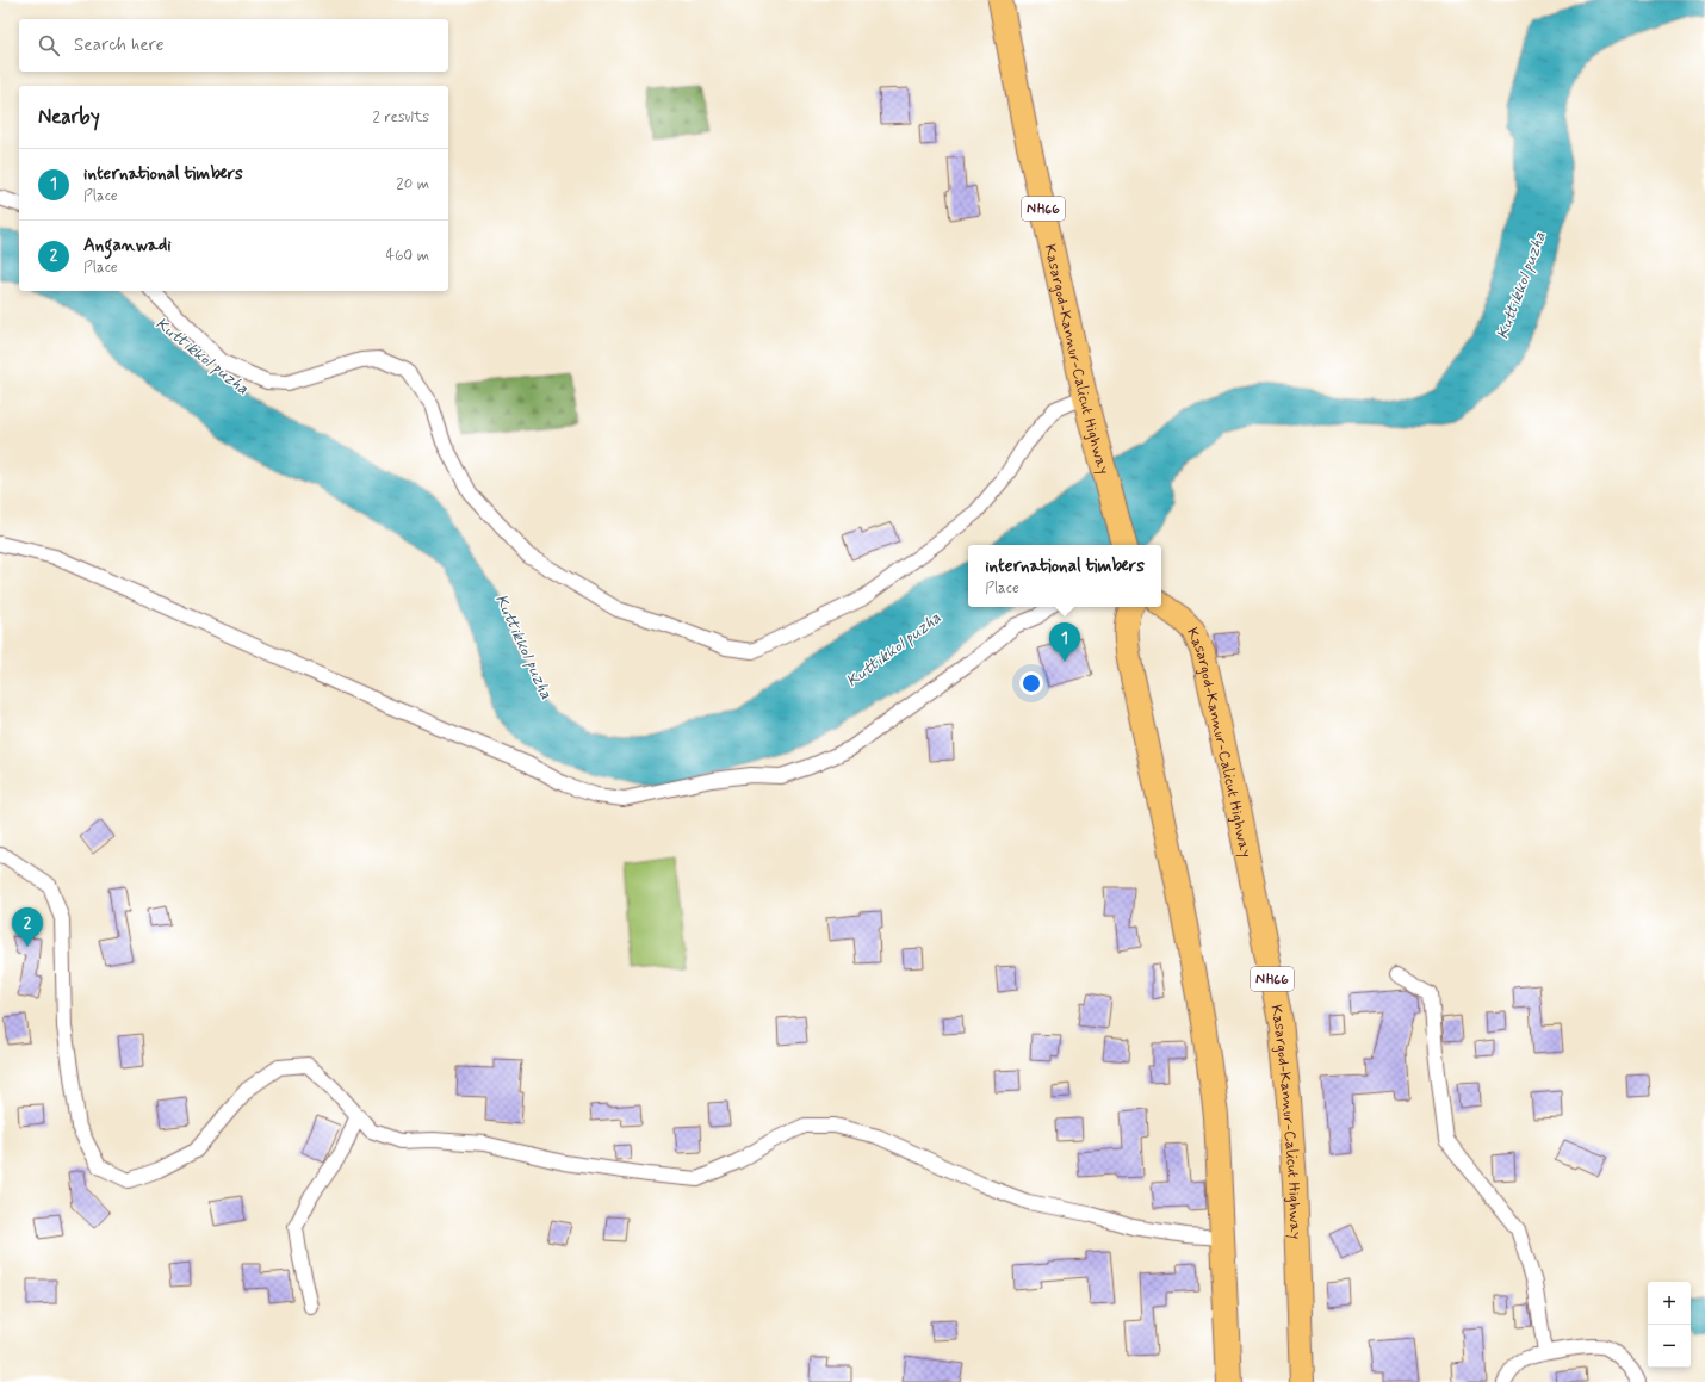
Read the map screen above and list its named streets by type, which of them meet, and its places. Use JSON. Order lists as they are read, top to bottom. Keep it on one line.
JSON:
{"streets":{"highway":["NH66","Kasargod-Kannur-Calicut Highway"]},"water":["Kuttikkol puzha"],"page":{"search":"Search here","heading":["Nearby","2 results"],"list":[{"mark":"1","name":"international timbers","note":"Place","value":"20 m"},{"mark":"2","name":"Anganwadi","note":"Place","value":"460 m"}],"popup":["international timbers","Place"],"pins":["1","2"],"map_buttons":["+","−"]}}
